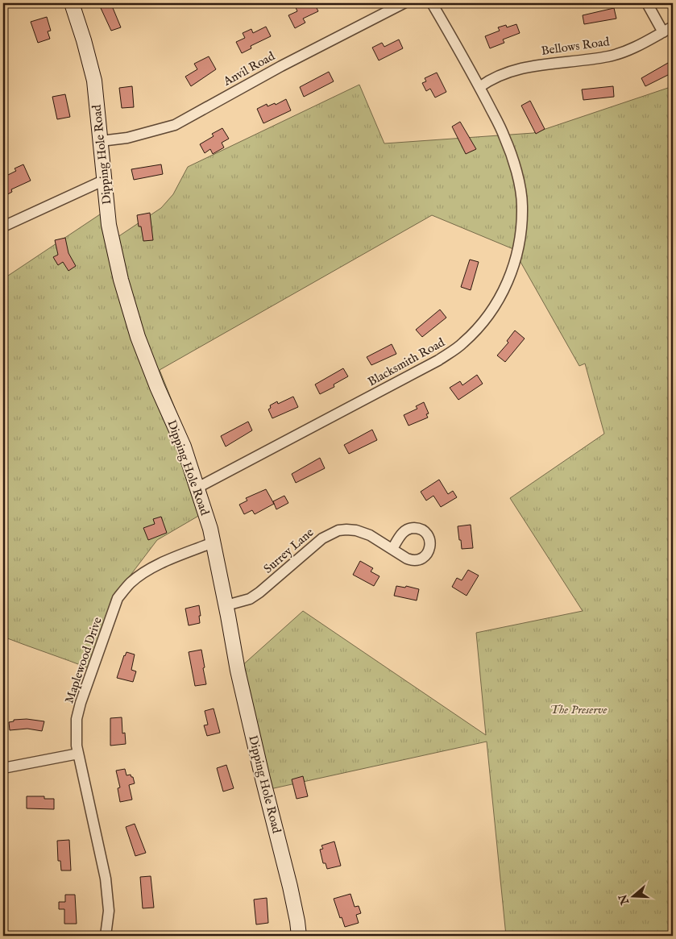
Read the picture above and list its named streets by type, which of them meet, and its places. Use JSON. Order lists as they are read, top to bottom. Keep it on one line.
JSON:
{"streets":{"main road":["Dipping Hole Road"],"street":["Bellows Road","Anvil Road","Blacksmith Road","Surrey Lane","Maplewood Drive"]},"crossings":[["Bellows Road","Blacksmith Road"],["Anvil Road","Dipping Hole Road"],["Dipping Hole Road","Blacksmith Road"],["Dipping Hole Road","Surrey Lane"],["Dipping Hole Road","Maplewood Drive"]],"parks":["The Preserve"],"north":"left"}
